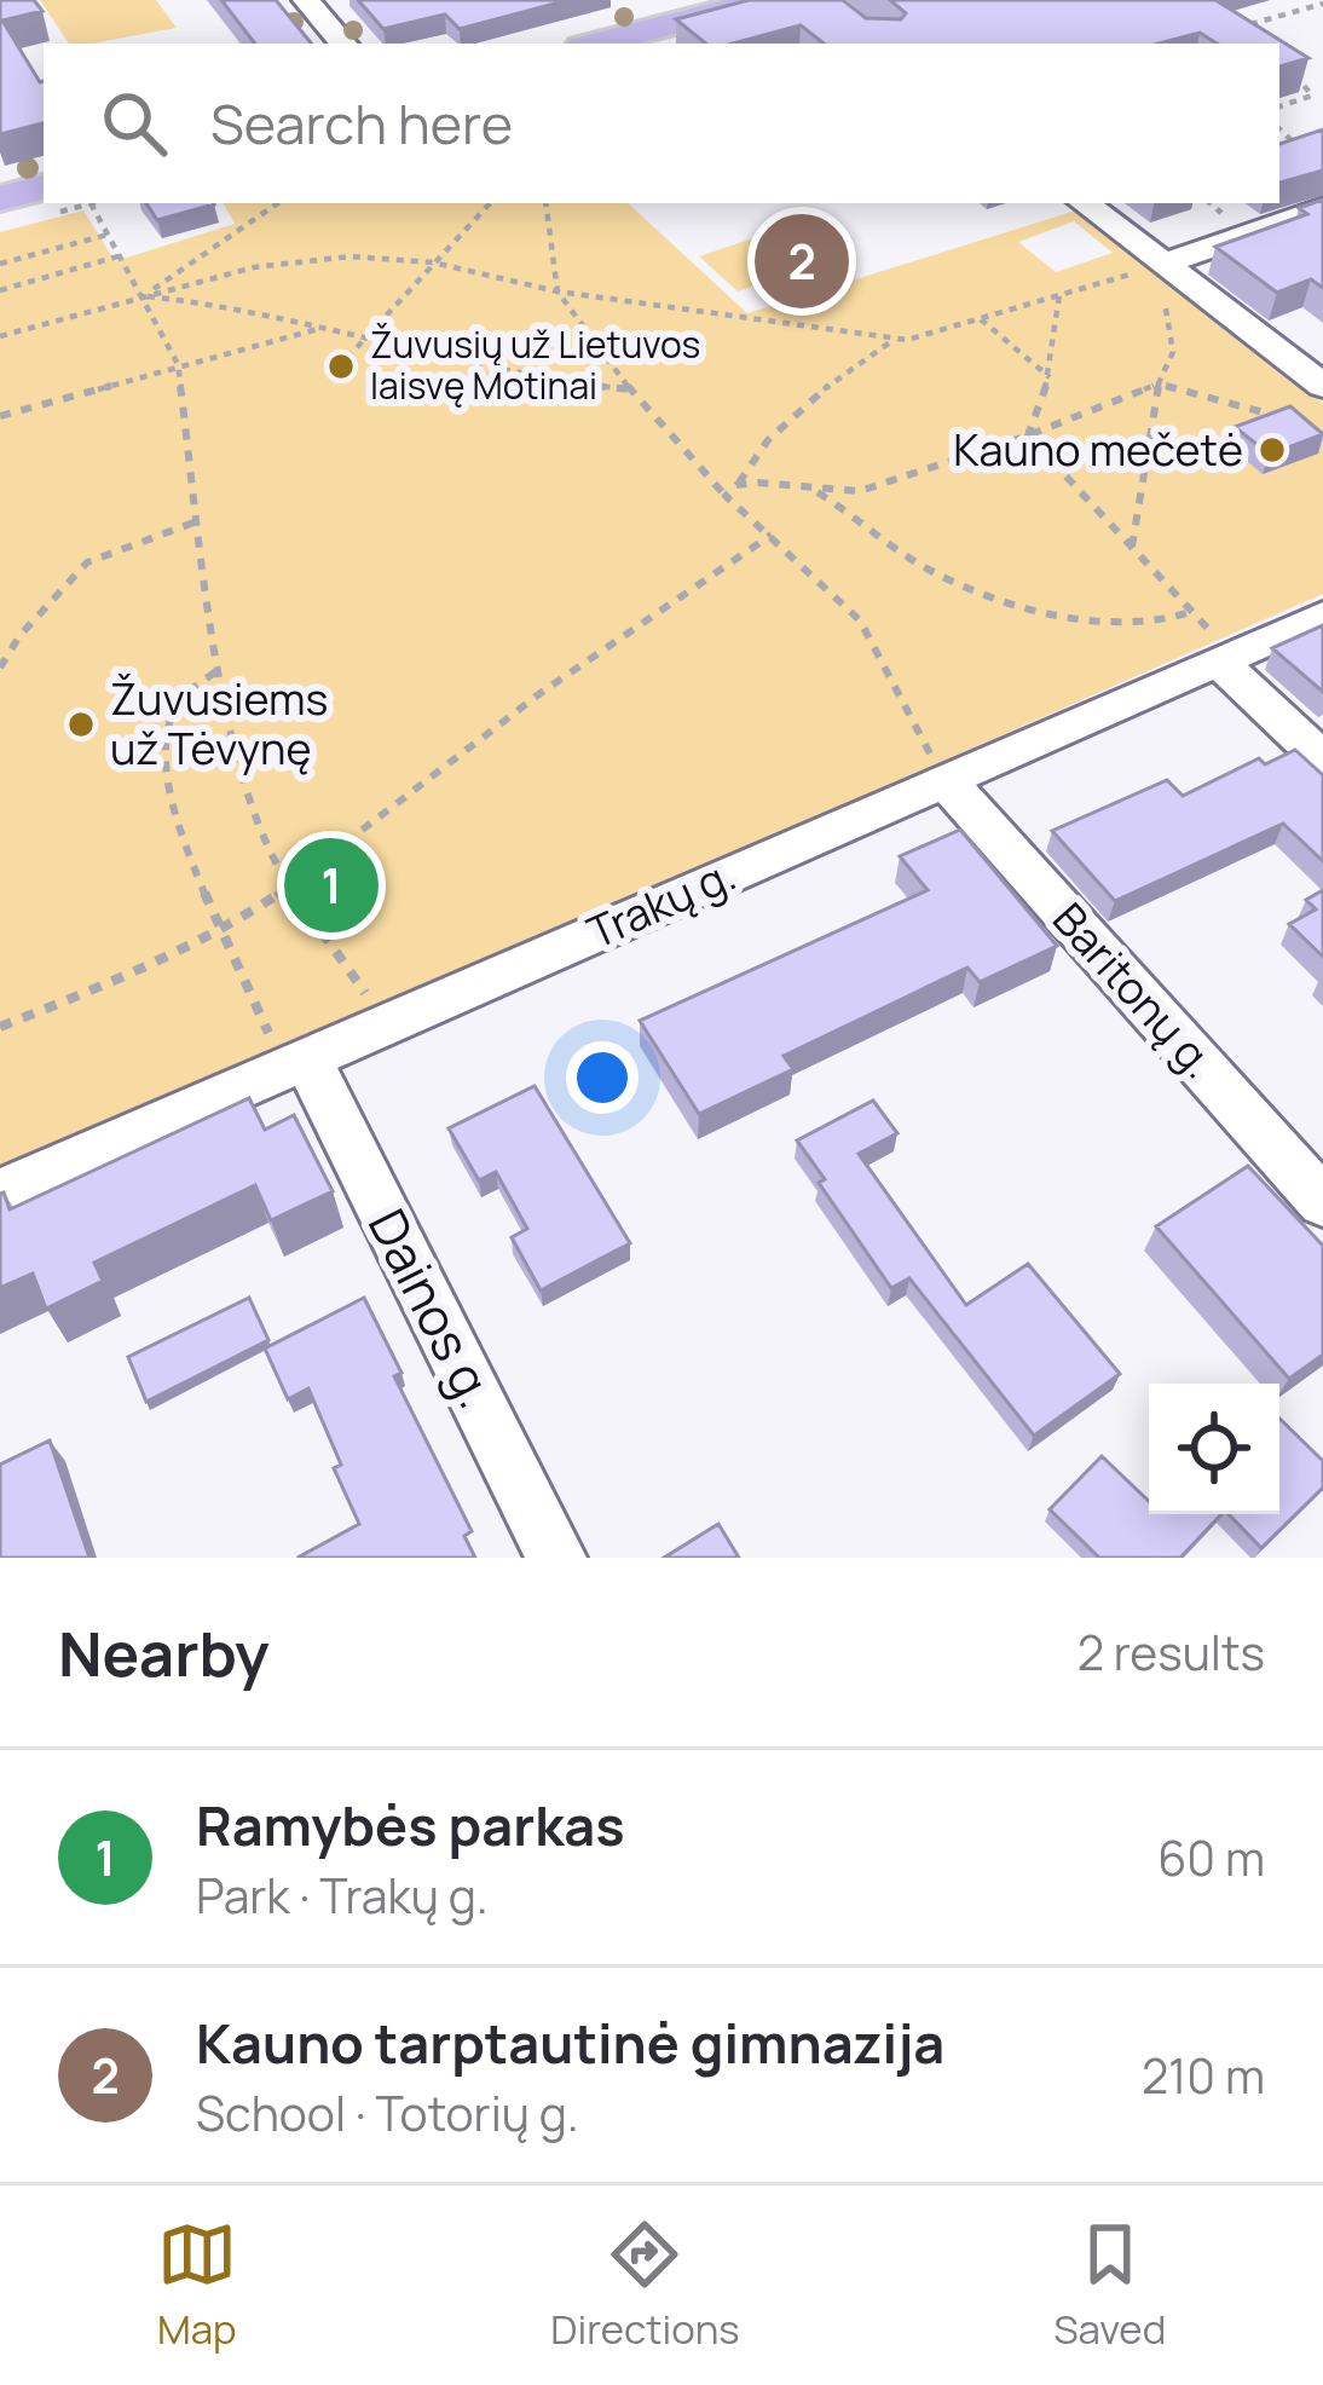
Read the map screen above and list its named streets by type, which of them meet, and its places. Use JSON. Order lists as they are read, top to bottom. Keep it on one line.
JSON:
{"streets":{"street":["Trakų g.","Baritonų g.","Dainos g."]},"crossings":[["Trakų g.","Baritonų g."],["Trakų g.","Dainos g."]],"places":["Žuvusių už Lietuvos laisvę Motinai","Kauno mečetė","Žuvusiems už Tėvynę"],"page":{"search":"Search here","pins":["2","1"],"heading":["Nearby","2 results"],"list":[{"mark":"1","name":"Ramybės parkas","note":"Park · Trakų g.","value":"60 m"},{"mark":"2","name":"Kauno tarptautinė gimnazija","note":"School · Totorių g.","value":"210 m"}],"nav":["Map","Directions","Saved"]}}
